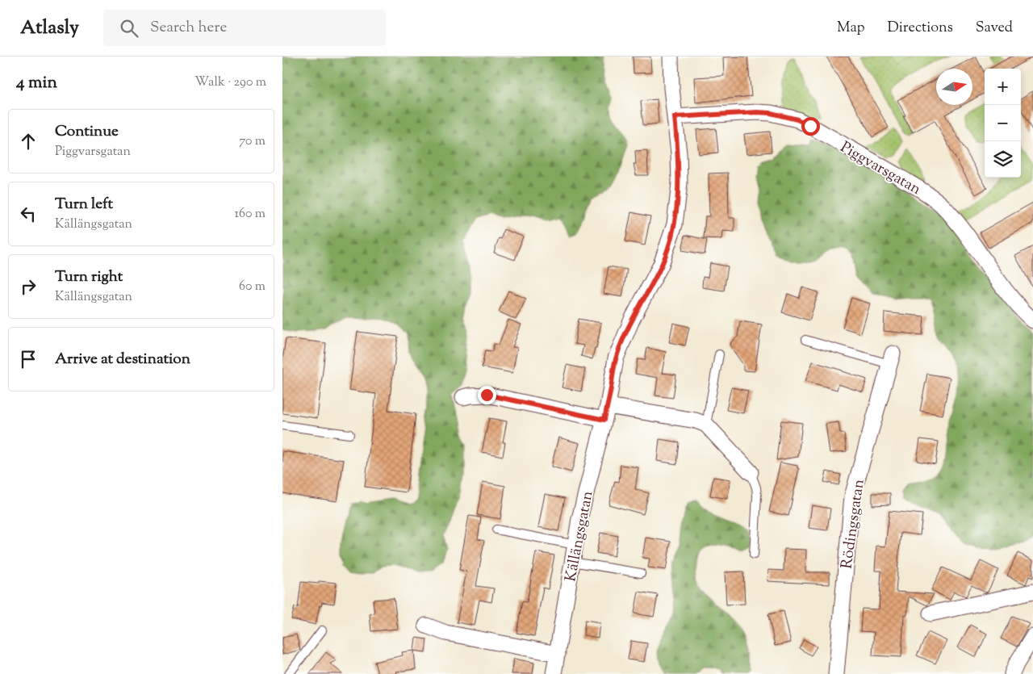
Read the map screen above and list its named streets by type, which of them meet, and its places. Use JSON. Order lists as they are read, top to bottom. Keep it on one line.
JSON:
{"streets":{"street":["Piggvarsgatan","Rödingsgatan","Källängsgatan"]},"crossings":[["Piggvarsgatan","Källängsgatan"]],"north":"right","page":{"header":"Atlasly","search":"Search here","nav":["Map","Directions","Saved"],"heading":["4 min","Walk · 290 m"],"map_buttons":["+","−"],"list":[["Continue","Piggvarsgatan","70 m"],["Turn left","Källängsgatan","160 m"],["Turn right","Källängsgatan","60 m"],"Arrive at destination"]}}
